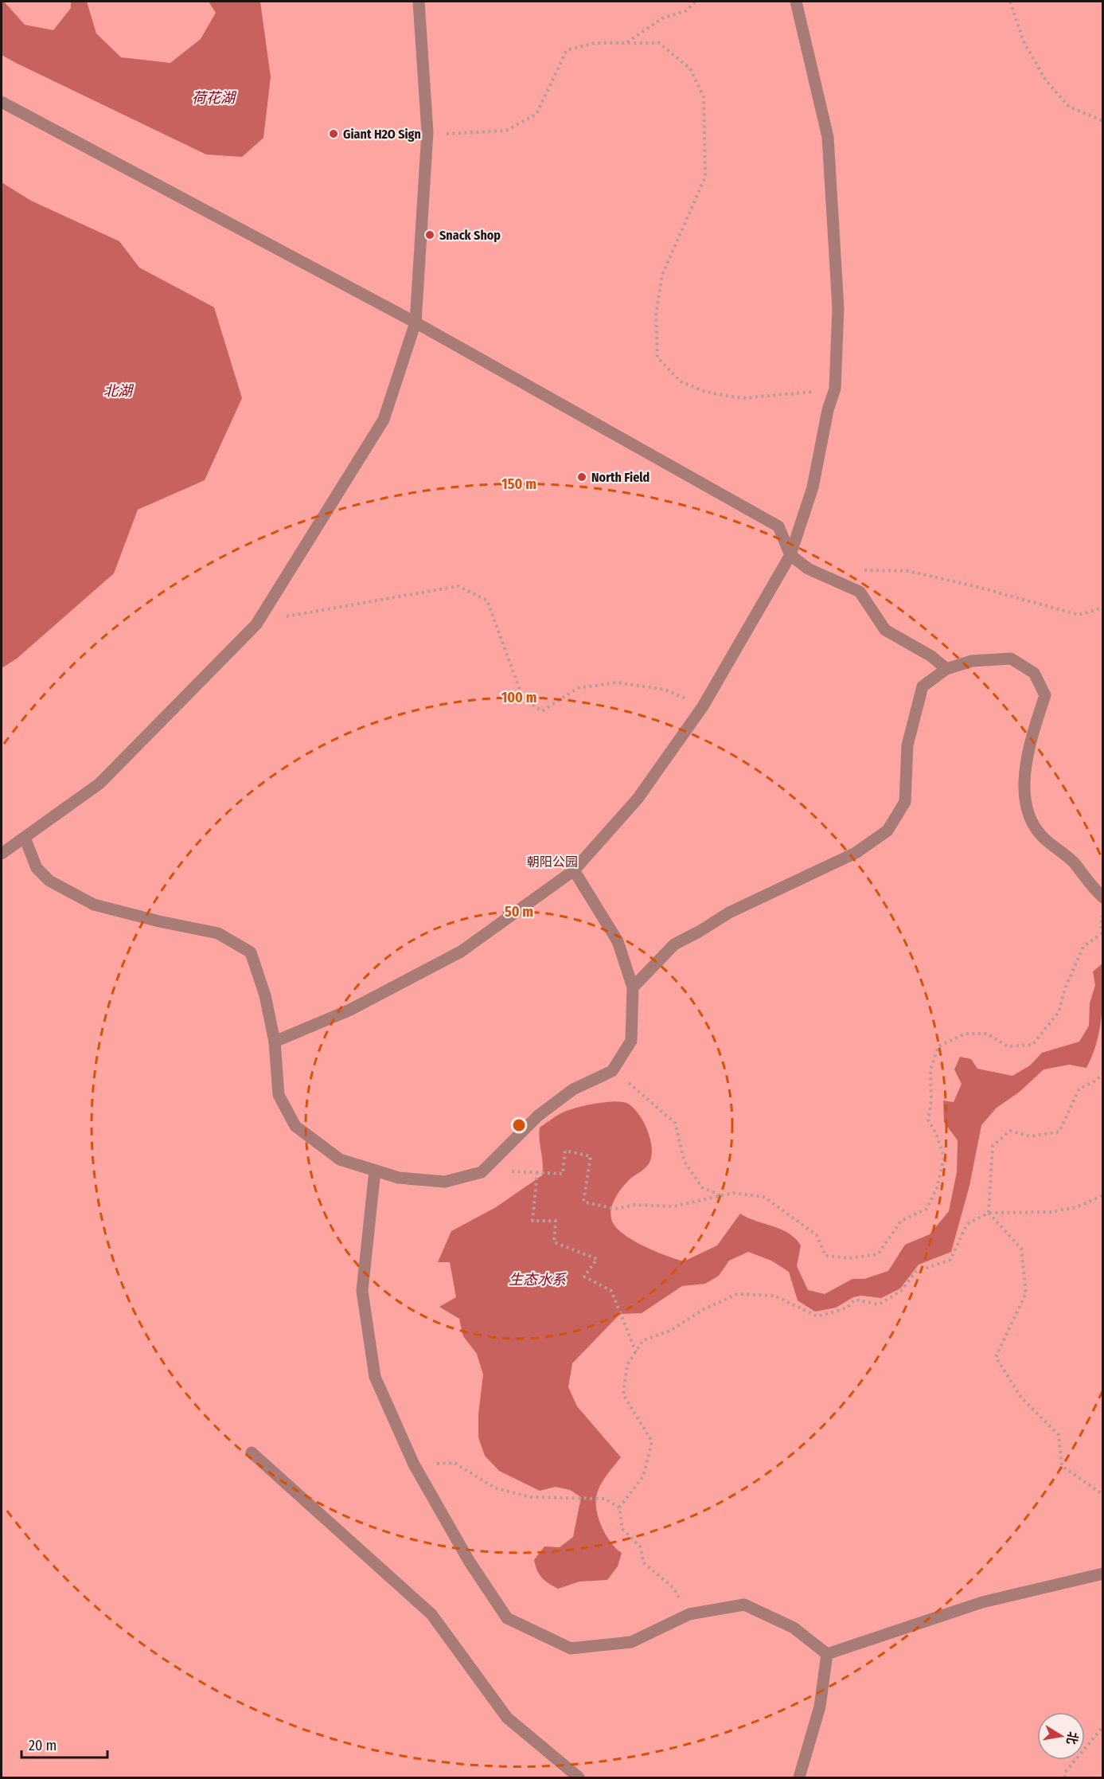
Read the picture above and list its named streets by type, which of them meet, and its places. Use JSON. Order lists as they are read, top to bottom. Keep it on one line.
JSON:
{"water":["荷花湖","北湖","生态水系"],"parks":["朝阳公园"],"places":["Giant H2O Sign","Snack Shop","North Field"],"scale_bar":"20 m","north":"right","rings":["150 m","100 m","50 m"]}
